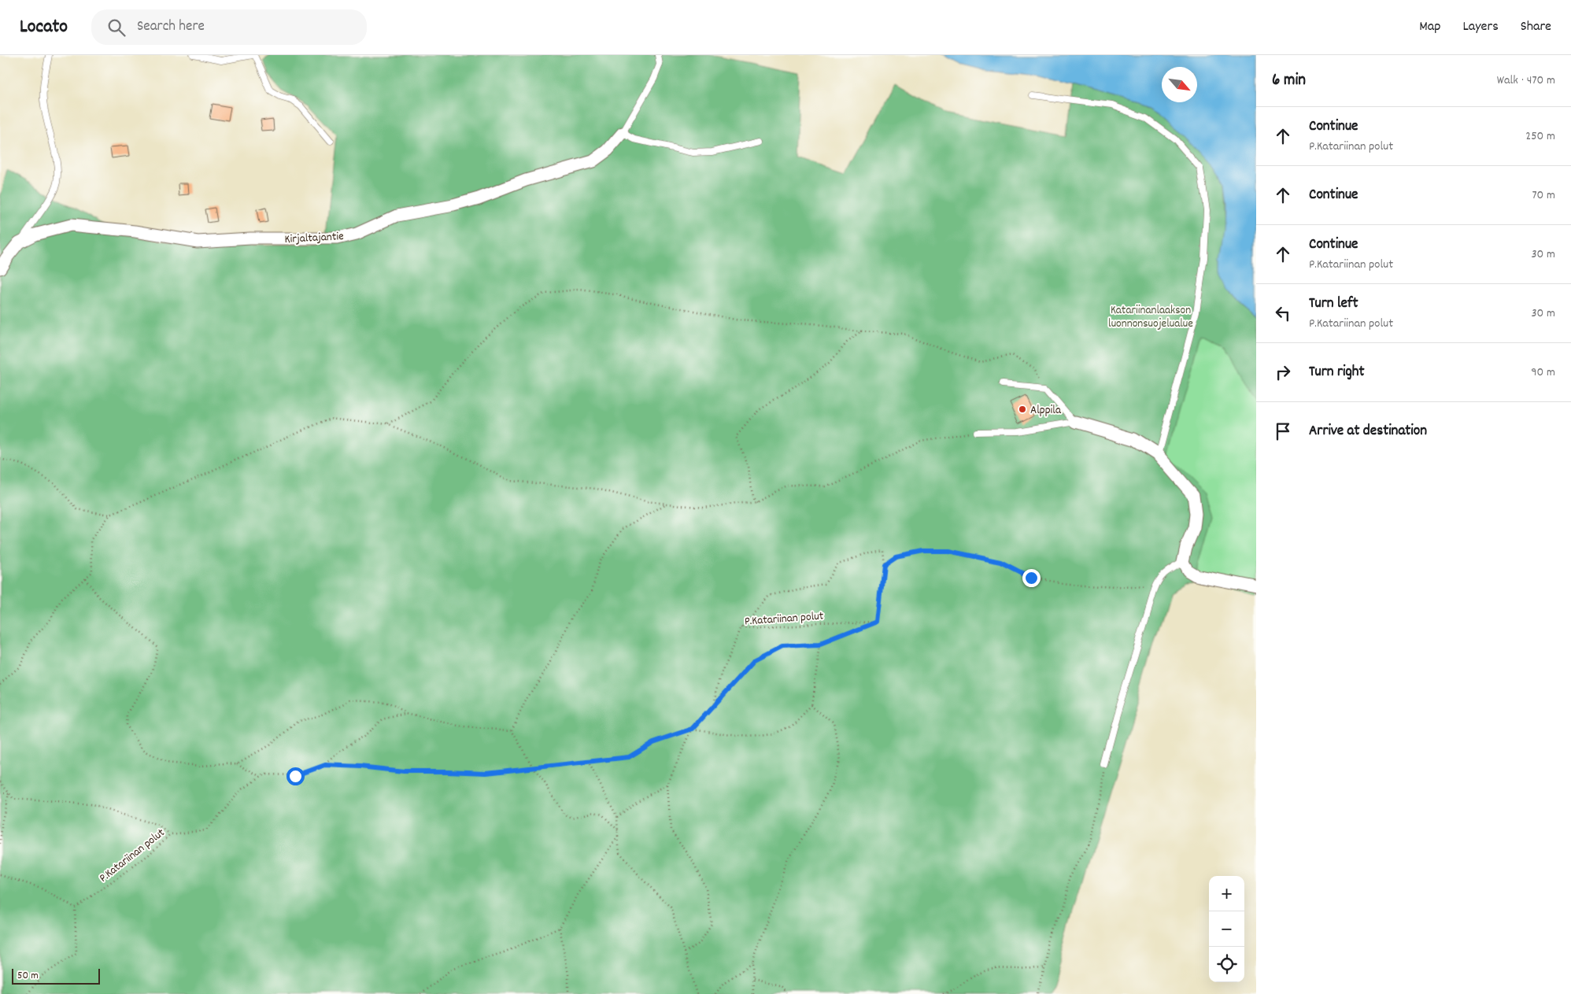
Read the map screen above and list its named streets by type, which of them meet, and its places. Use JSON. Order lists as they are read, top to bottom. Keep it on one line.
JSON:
{"streets":{"street":["Kirjaltajantie"],"path":["P.Katariinan polut"]},"parks":["Katariinanlaakson luonnonsuojelualue"],"places":["Alppila"],"scale_bar":"50 m","north":"bottom right","page":{"header":"Locato","search":"Search here","nav":["Map","Layers","Share"],"heading":["6 min","Walk · 470 m"],"list":[["Continue","P.Katariinan polut","250 m"],["Continue","70 m"],["Continue","P.Katariinan polut","30 m"],["Turn left","P.Katariinan polut","30 m"],["Turn right","90 m"],"Arrive at destination"],"map_buttons":["+","−"],"scale":"50 m"}}
